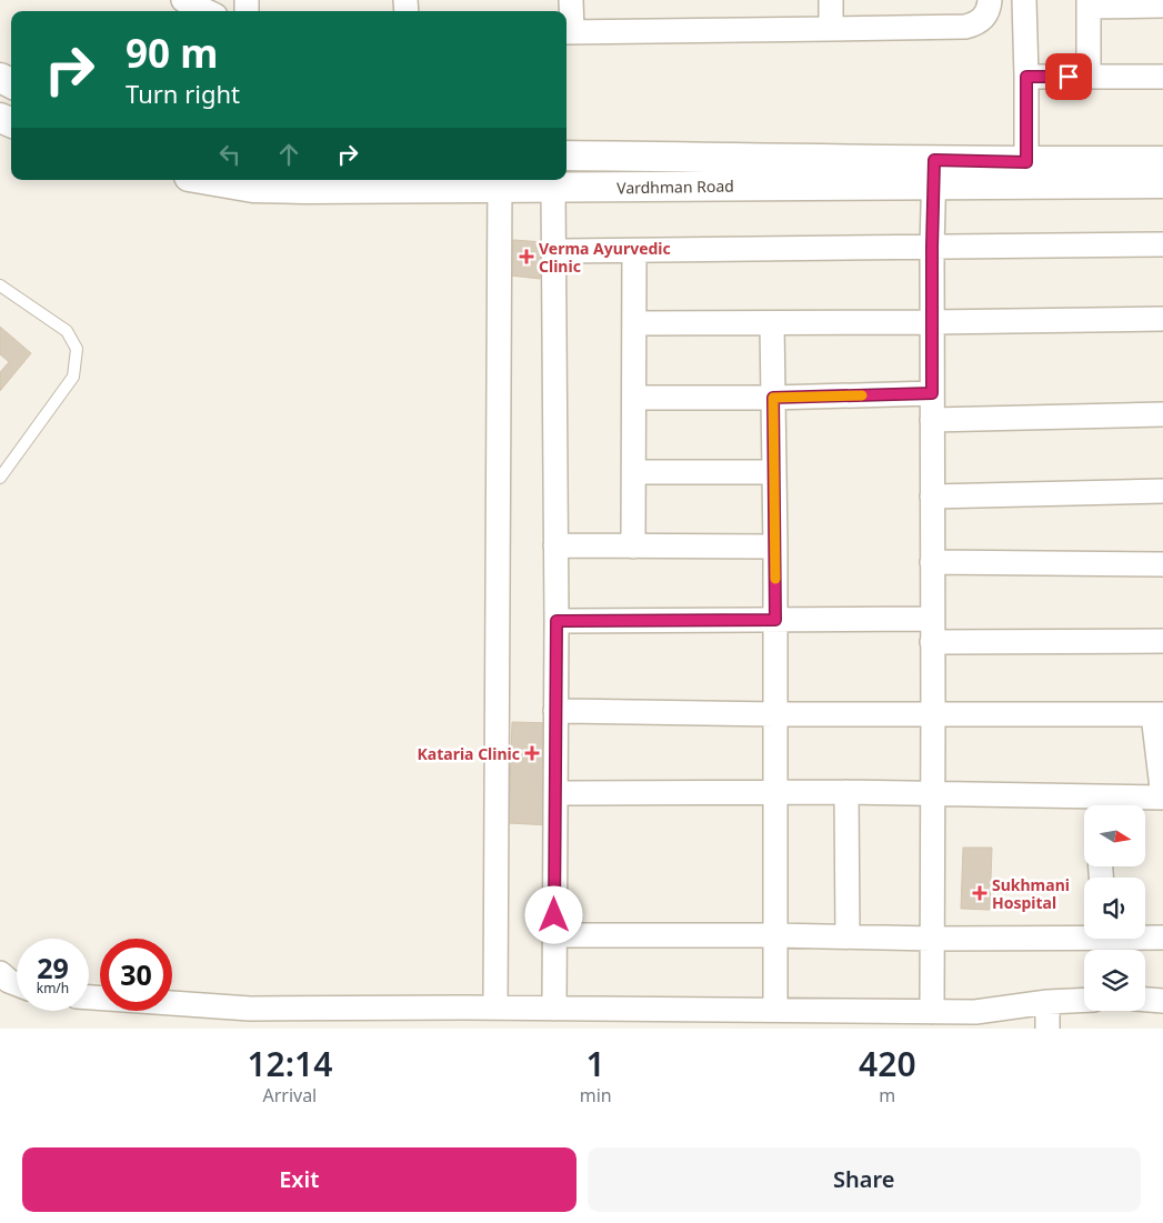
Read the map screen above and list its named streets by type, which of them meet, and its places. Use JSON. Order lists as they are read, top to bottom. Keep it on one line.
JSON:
{"streets":{"street":["Vardhman Road"]},"places":{"health":["Verma Ayurvedic Clinic","Kataria Clinic","Sukhmani Hospital"]},"north":"right","page":{"turn":["90 m","Turn right"],"speed":"29 km/h","limit":"30","eta":["12:14","Arrival","1","min","420","m"],"buttons":["Exit","Share"]}}
